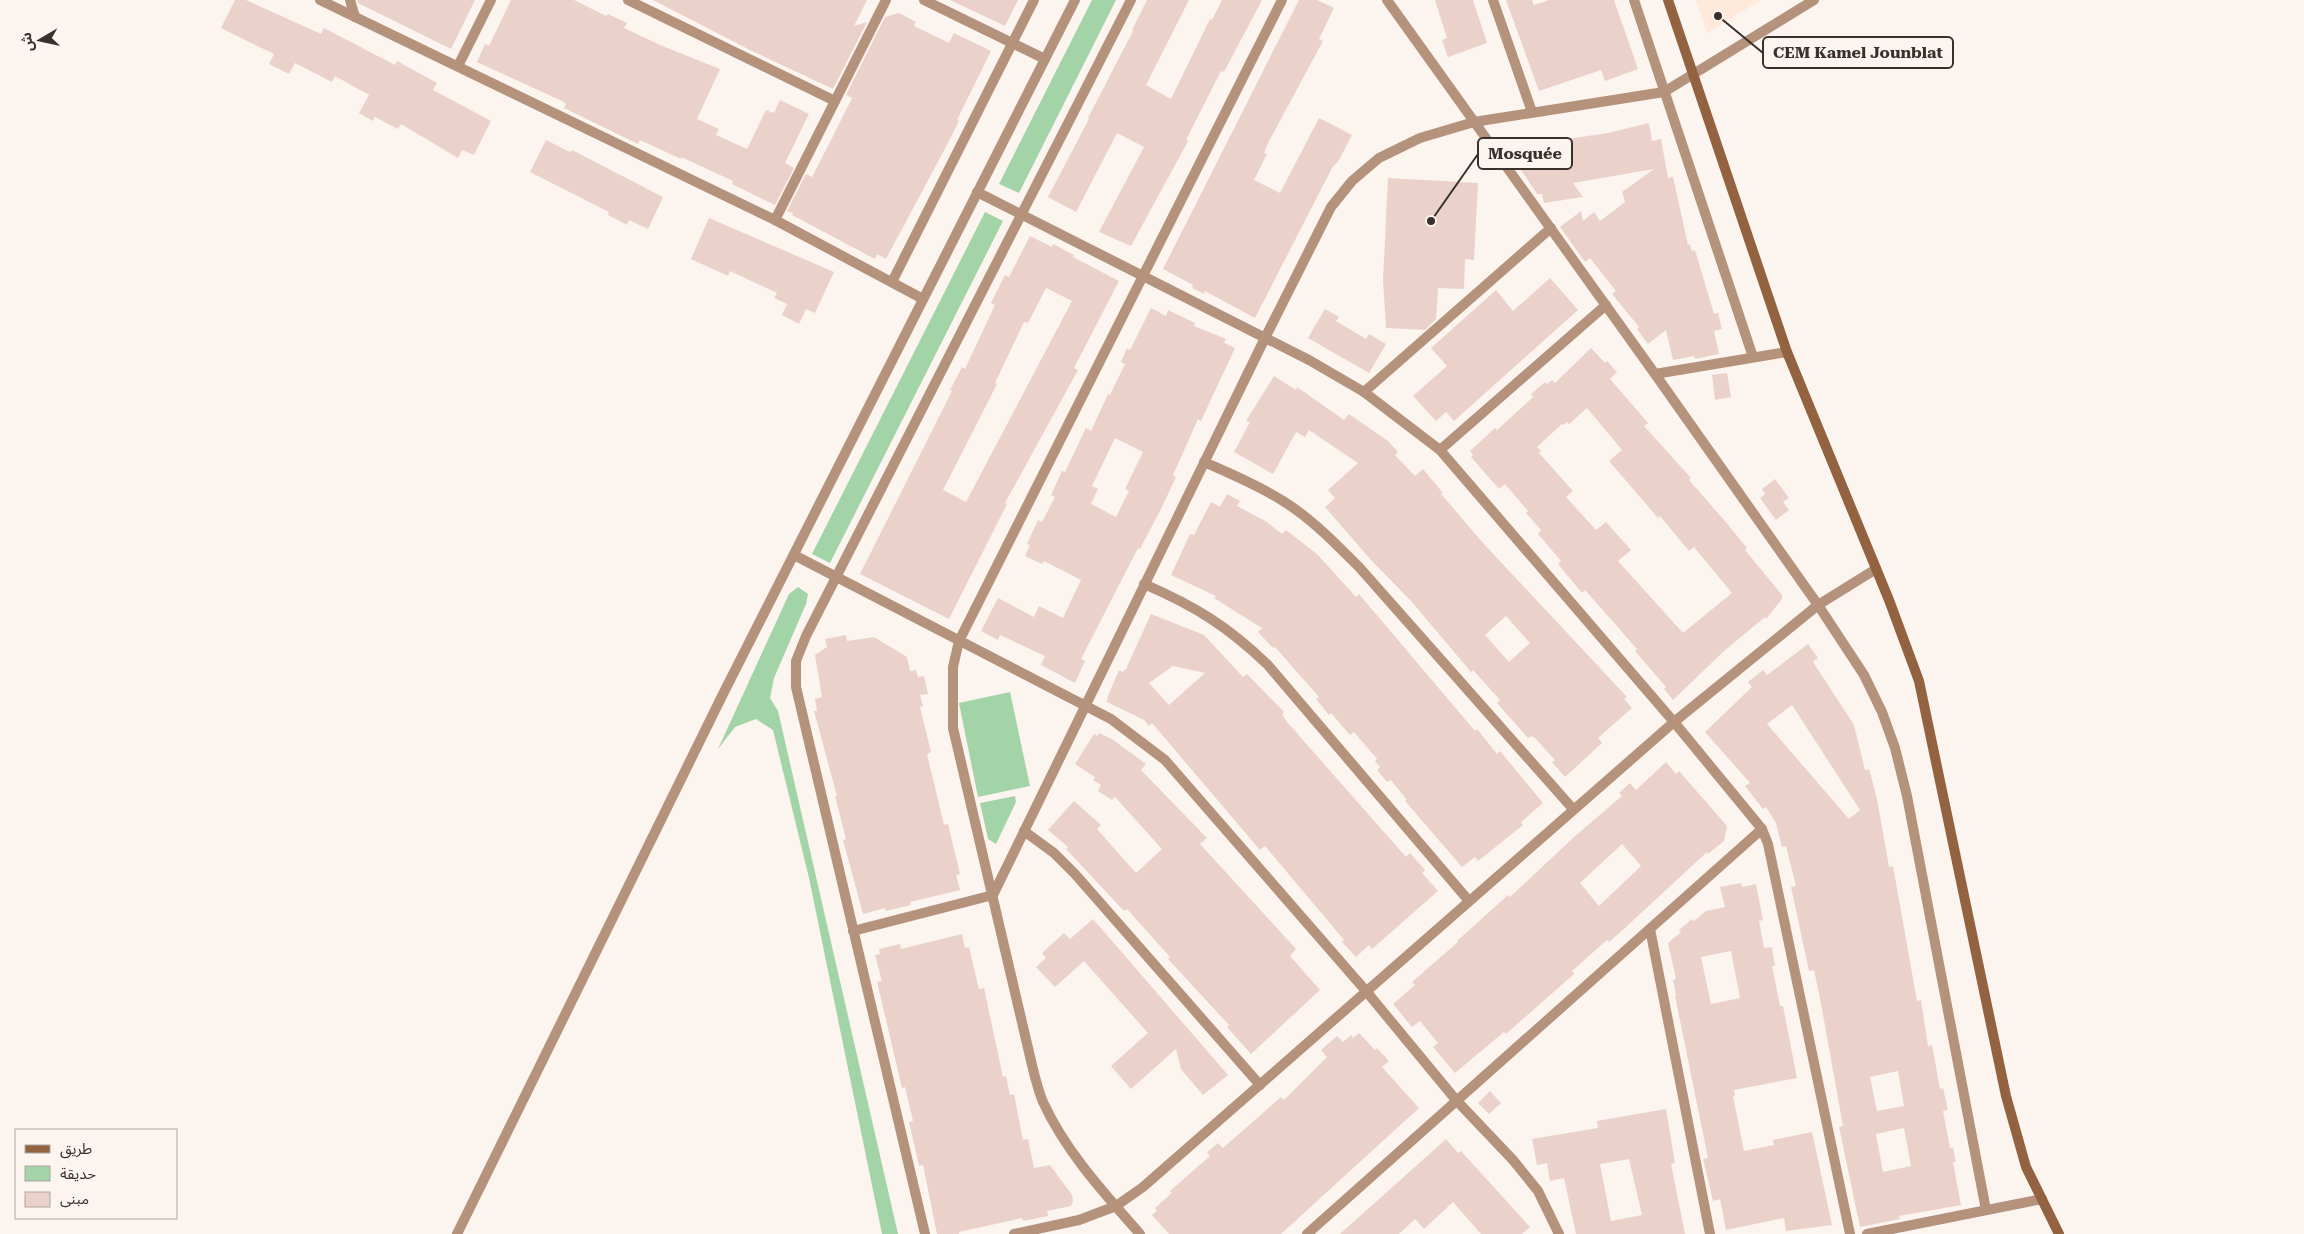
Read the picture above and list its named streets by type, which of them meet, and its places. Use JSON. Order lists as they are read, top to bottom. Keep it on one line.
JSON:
{"places":["CEM Kamel Jounblat","Mosquée"],"legend":["طريق","حديقة","مبنى"],"north":"left"}
